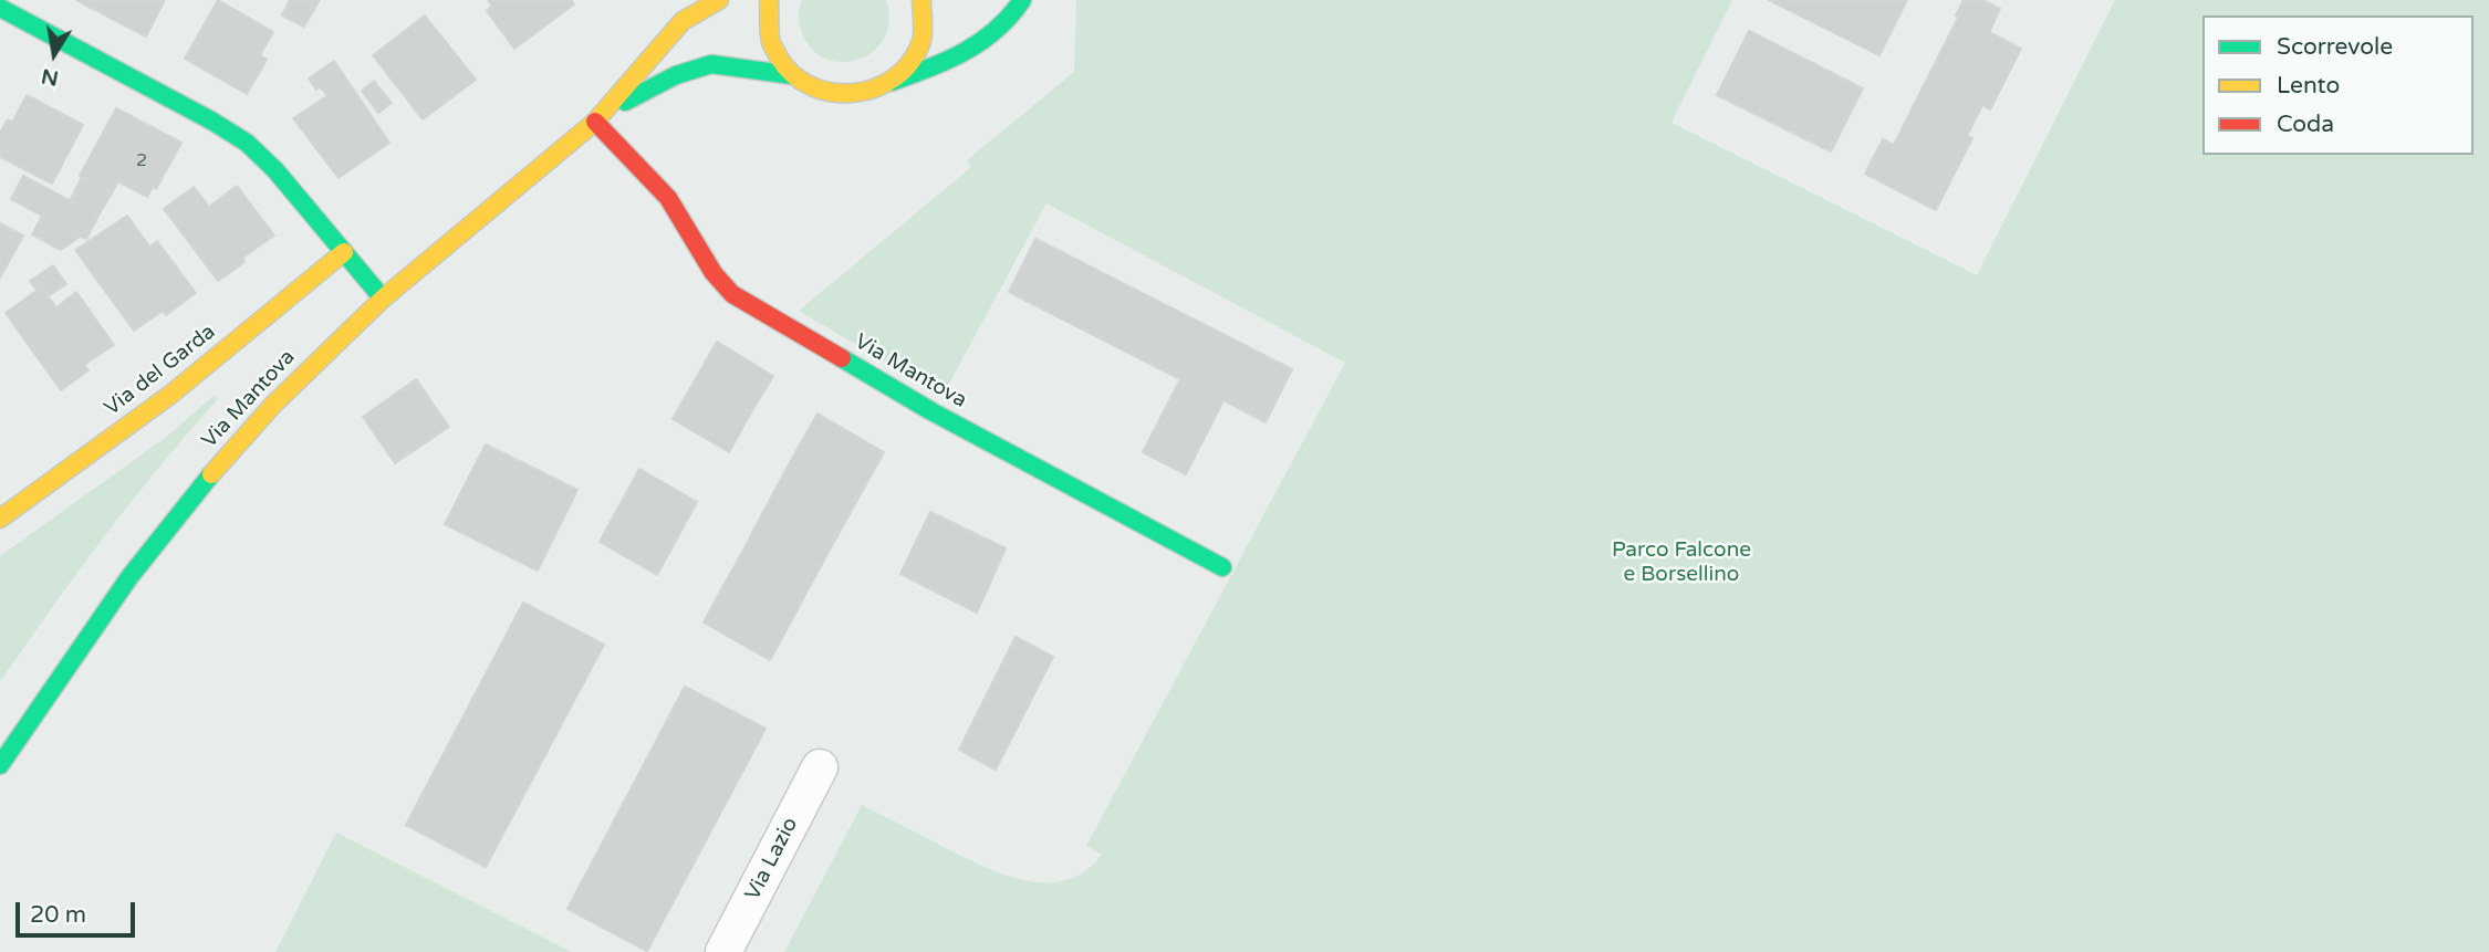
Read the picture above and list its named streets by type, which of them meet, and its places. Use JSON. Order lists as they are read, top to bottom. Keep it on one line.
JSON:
{"streets":{"main road":["Via del Garda","Via Mantova"],"street":["Via Lazio"]},"parks":["Parco Falcone e Borsellino"],"house_numbers":["2"],"legend":["Scorrevole","Lento","Coda"],"scale_bar":"20 m","north":"bottom"}
